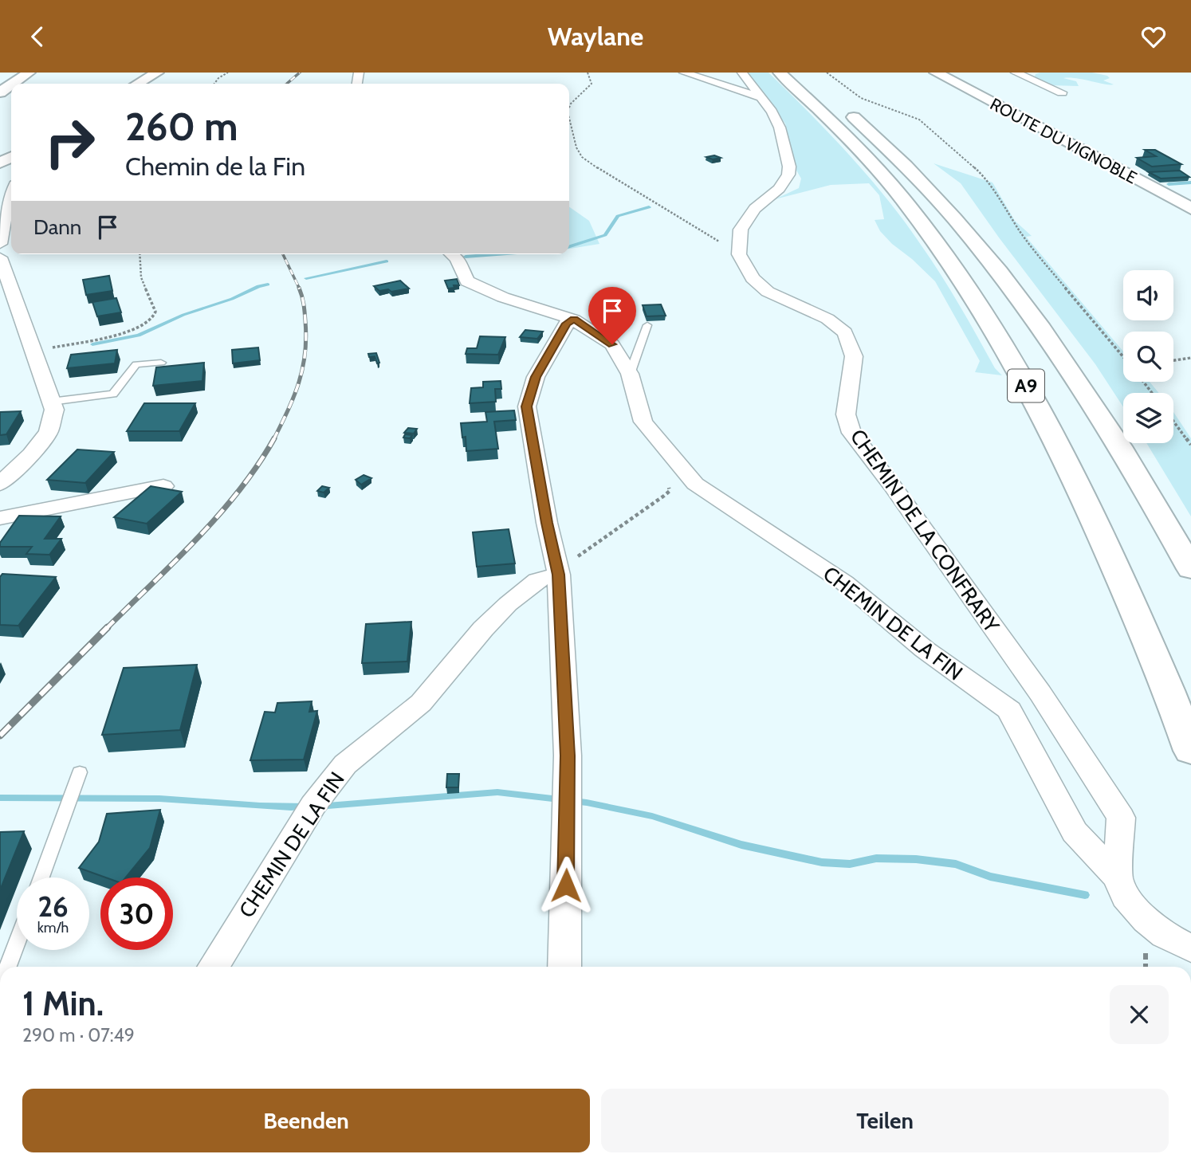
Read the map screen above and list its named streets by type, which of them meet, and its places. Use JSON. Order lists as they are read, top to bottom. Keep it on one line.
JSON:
{"streets":{"main road":["ROUTE DU VIGNOBLE","A9"],"street":["CHEMIN DE LA CONFRARY","CHEMIN DE LA FIN"]},"crossings":[["CHEMIN DE LA CONFRARY","CHEMIN DE LA FIN"]],"page":{"header":"Waylane","turn":["260 m","Chemin de la Fin"],"then":"Dann","speed":"26 km/h","limit":"30","heading":["1 Min.","290 m · 07:49"],"buttons":["Beenden","Teilen"]}}
